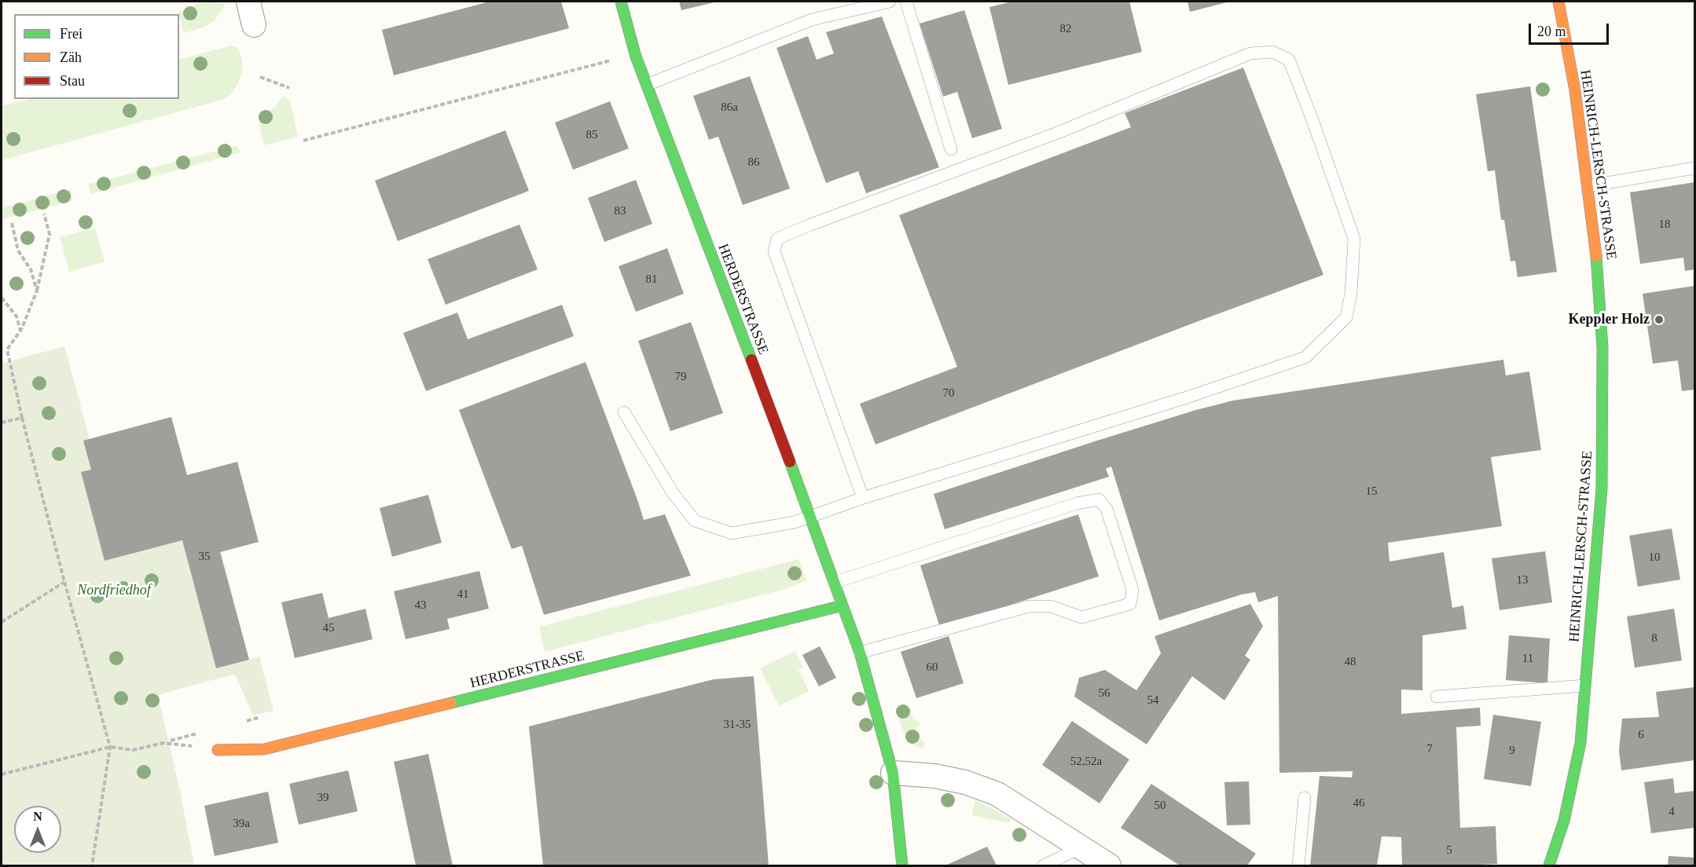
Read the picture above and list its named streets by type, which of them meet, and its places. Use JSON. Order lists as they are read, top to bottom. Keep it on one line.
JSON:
{"streets":{"street":["HEINRICH-LERSCH-STRASSE","HERDERSTRASSE"]},"parks":["Nordfriedhof"],"places":["Keppler Holz"],"house_numbers":["82","86a","85","86","83","18","81","79","70","15","35","10","13","41","43","45","8","11","48","60","56","54","31-35","6","7","9","52,52a","39","46","50","4","39a","5"],"legend":["Frei","Zäh","Stau"],"scale_bar":"20 m","north":"top"}
